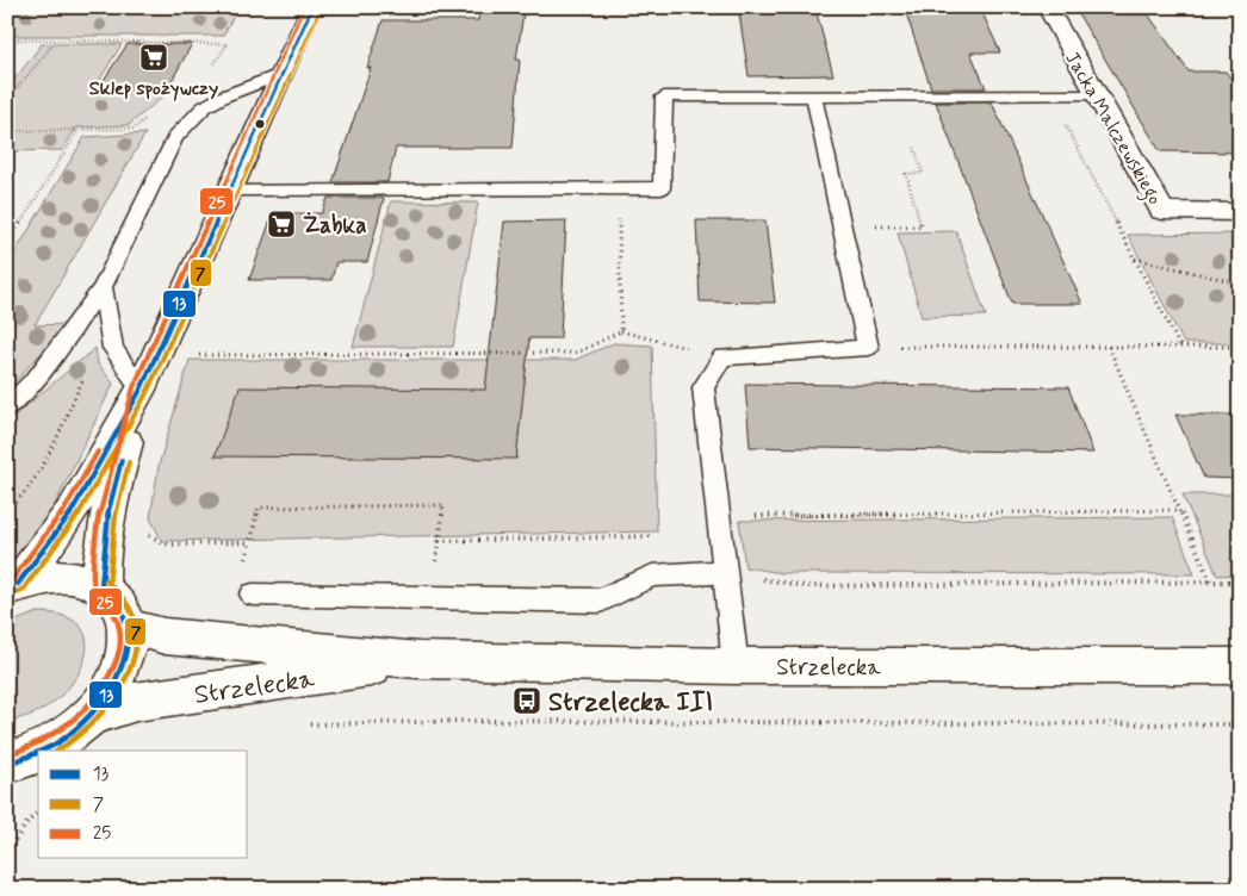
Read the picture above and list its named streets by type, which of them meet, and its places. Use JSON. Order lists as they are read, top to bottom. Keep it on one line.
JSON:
{"streets":{"street":["Jacka Malczewskiego","Strzelecka"]},"places":{"supermarket":["Sklep spożywczy","Żabka"],"bus stop":["Strzelecka III"]},"lines":["transit line 13","transit line 25","transit line 7"],"legend":["13","7","25"]}
